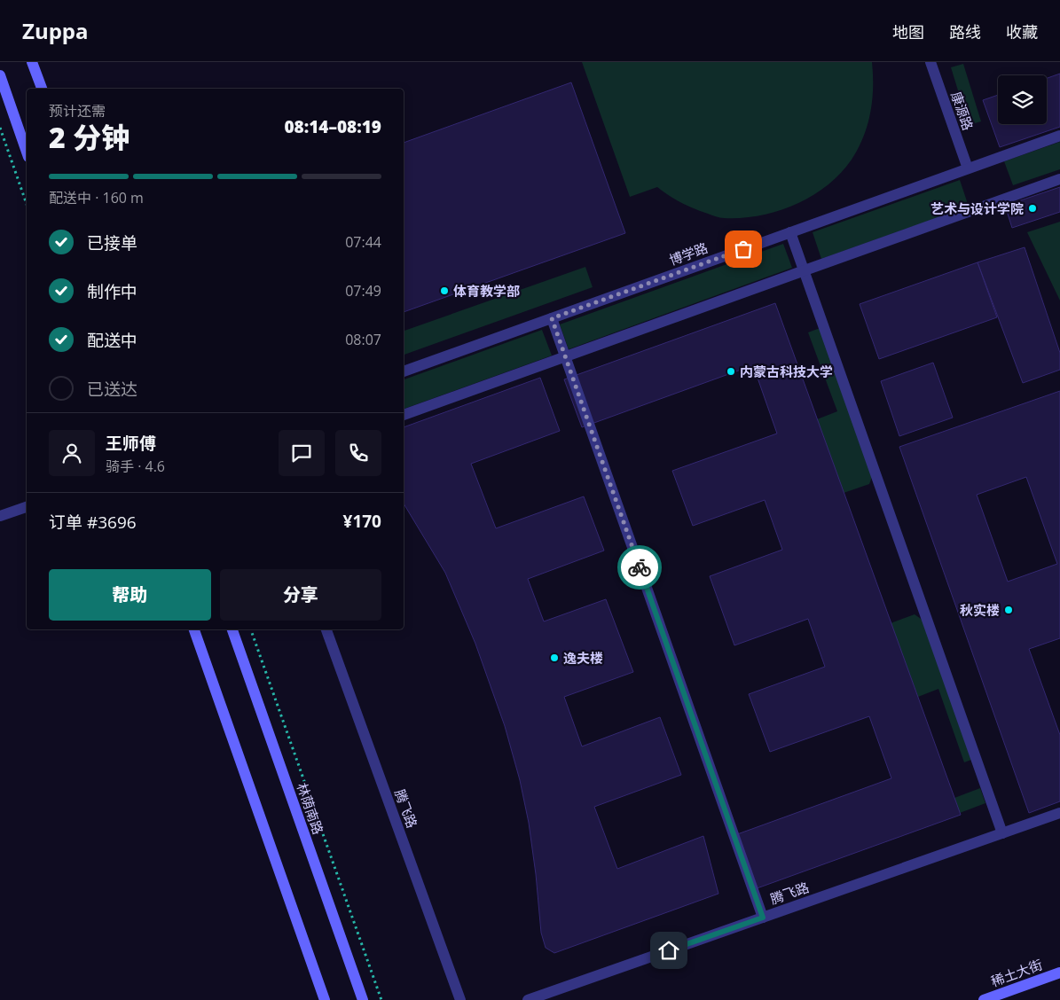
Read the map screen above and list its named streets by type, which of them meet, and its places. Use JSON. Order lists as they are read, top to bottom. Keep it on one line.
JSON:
{"streets":{"main road":["林荫南路","稀土大街"],"street":["康源路","博学路","腾飞路"]},"crossings":[["康源路","博学路"]],"places":["艺术与设计学院","体育教学部","内蒙古科技大学","秋实楼","逸夫楼"],"page":{"header":"Zuppa","nav":["地图","路线","收藏"],"heading":["2 分钟","预计还需","08:14–08:19"],"panel":["王师傅","骑手 · 4.6","订单 #3696","¥170"],"bar":"配送中 · 160 m","list":[["已接单","07:44"],["制作中","07:49"],["配送中","08:07"],"已送达"],"buttons":["帮助","分享"]}}
